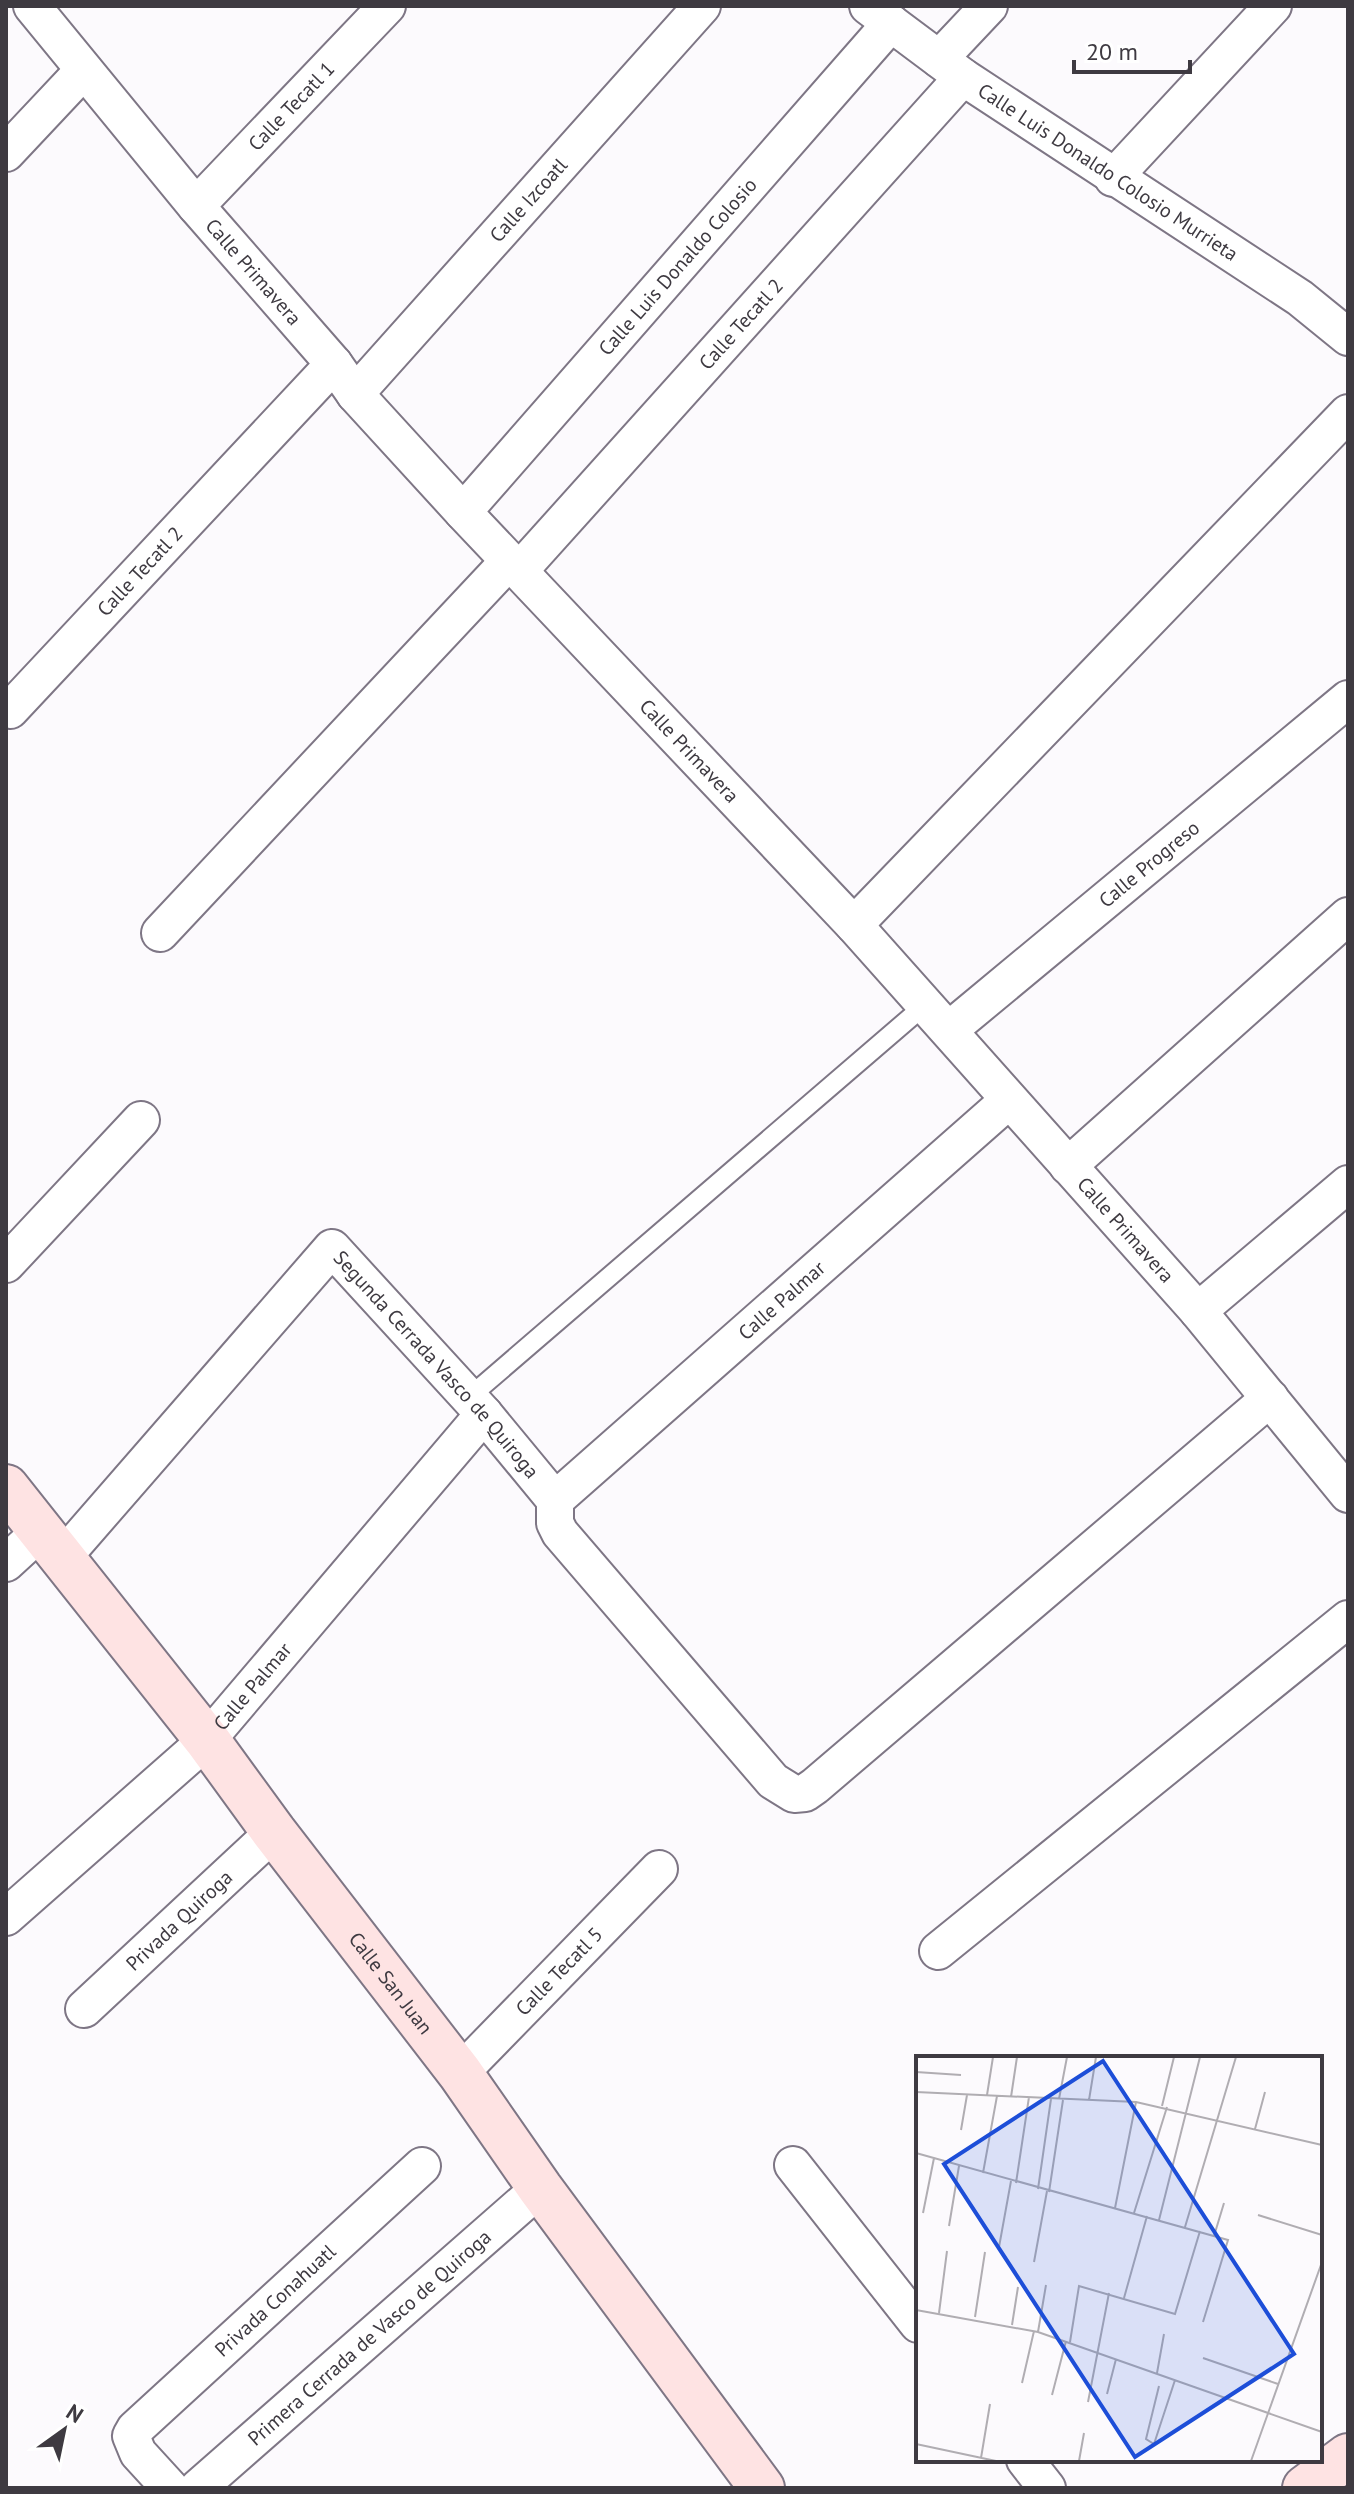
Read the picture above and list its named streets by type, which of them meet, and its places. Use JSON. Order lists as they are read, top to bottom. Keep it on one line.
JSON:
{"streets":{"street":["Calle Tecatl 1","Calle Luis Donaldo Colosio Murrieta","Calle Izcoatl","Calle Luis Donaldo Colosio","Calle Primavera","Calle Tecatl 2","Calle Progreso","Calle Palmar","Segunda Cerrada Vasco de Quiroga","Privada Quiroga","Calle Tecatl 5","Calle San Juan","Privada Conahuatl","Primera Cerrada de Vasco de Quiroga"]},"crossings":[["Calle Tecatl 1","Calle Primavera"],["Calle Luis Donaldo Colosio Murrieta","Calle Luis Donaldo Colosio"],["Calle Luis Donaldo Colosio Murrieta","Calle Tecatl 2"],["Calle Izcoatl","Calle Primavera"],["Calle Luis Donaldo Colosio","Calle Primavera"],["Calle Primavera","Calle Tecatl 2"],["Calle Primavera","Calle Progreso"],["Calle Primavera","Calle Palmar"],["Calle Primavera","Segunda Cerrada Vasco de Quiroga"],["Calle Palmar","Segunda Cerrada Vasco de Quiroga"],["Calle Palmar","Calle San Juan"],["Segunda Cerrada Vasco de Quiroga","Calle San Juan"],["Privada Quiroga","Calle San Juan"],["Calle Tecatl 5","Calle San Juan"],["Calle San Juan","Primera Cerrada de Vasco de Quiroga"]],"scale_bar":"20 m","north":"top right"}
